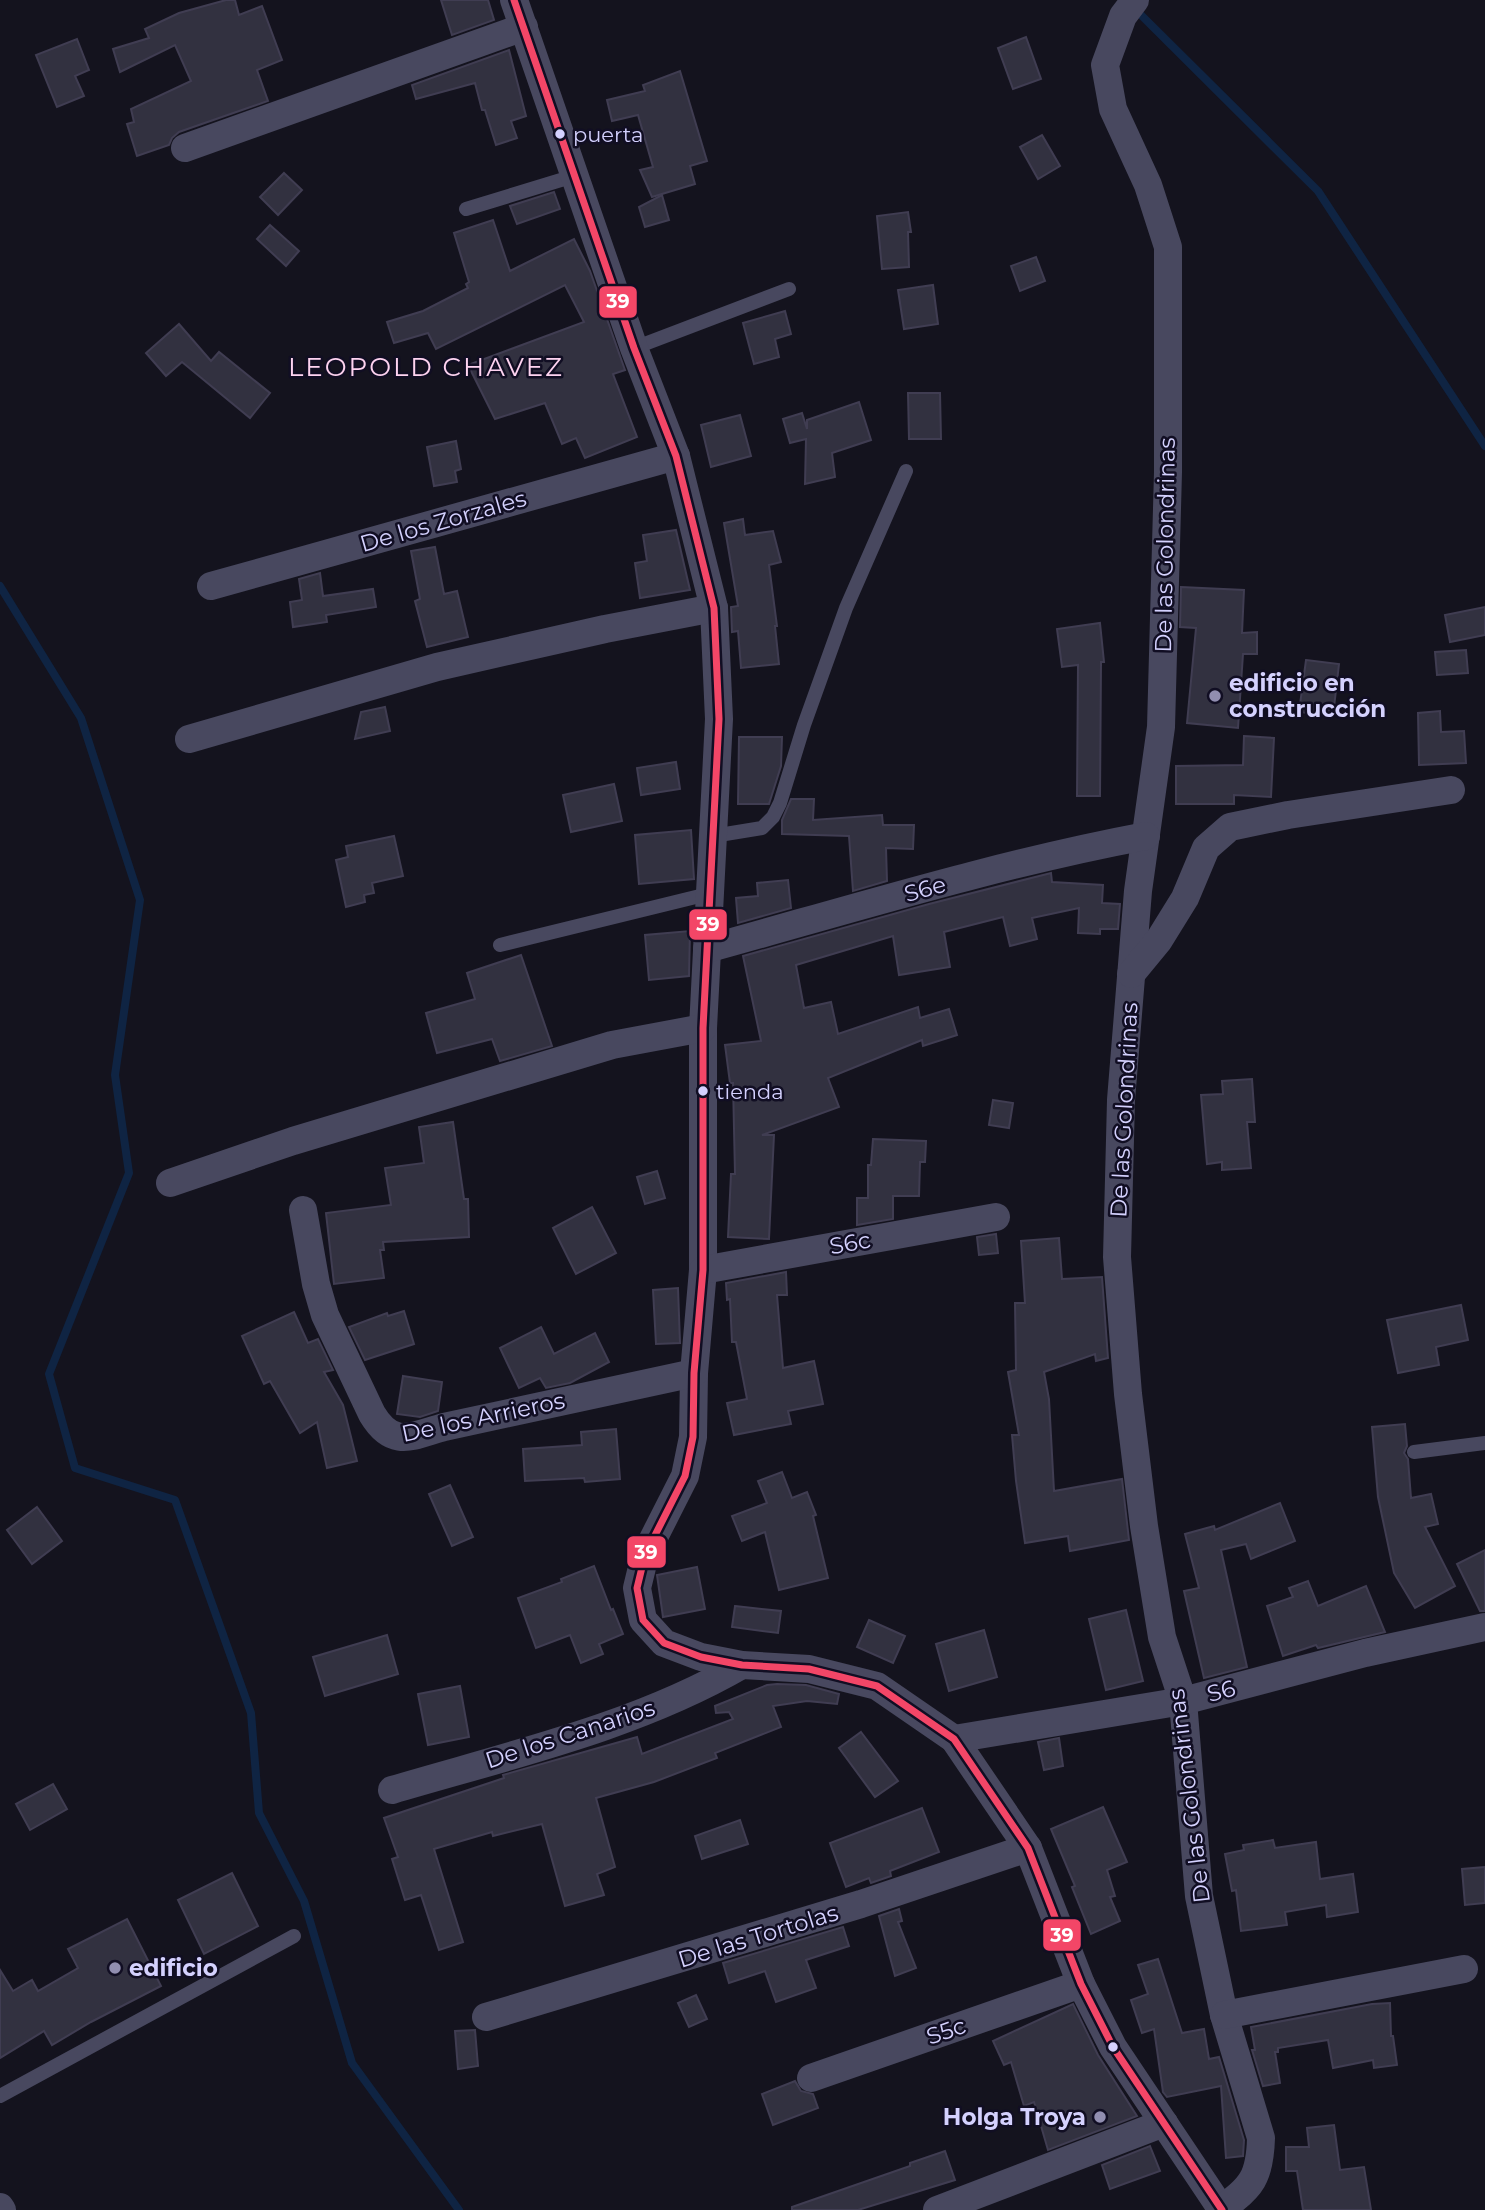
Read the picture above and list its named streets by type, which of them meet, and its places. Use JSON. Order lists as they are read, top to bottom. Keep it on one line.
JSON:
{"streets":{"street":["De los Zorzales","De las Golondrinas","S6e","S6c","De los Arrieros","S6","De los Canarios","De las Tortolas","S5c"]},"crossings":[["De las Golondrinas","S6e"],["De las Golondrinas","S6"]],"districts":["LEOPOLD CHAVEZ"],"places":["puerta","edificio en construcción","tienda","edificio","Holga Troya"],"lines":["transit line 39"]}
